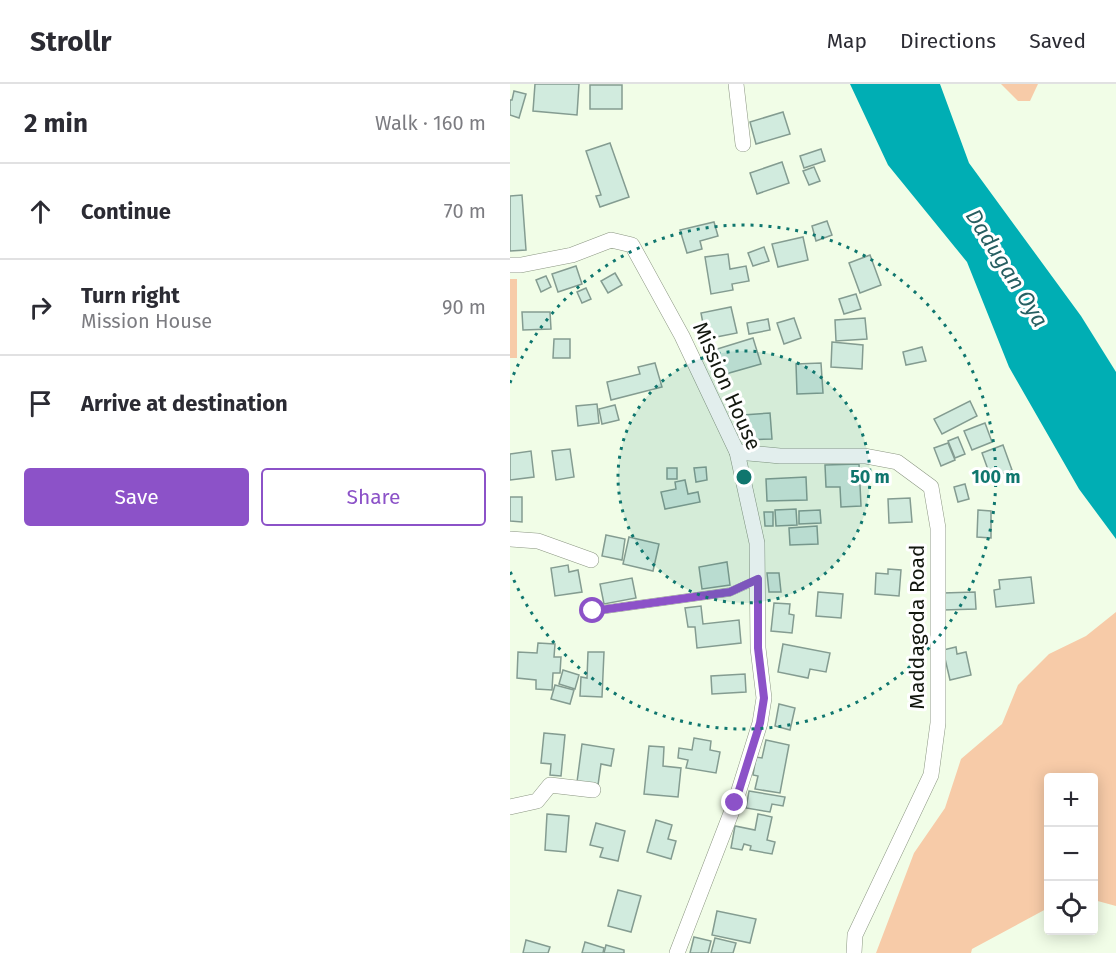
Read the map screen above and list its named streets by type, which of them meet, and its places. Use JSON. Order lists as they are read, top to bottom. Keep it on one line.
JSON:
{"streets":{"street":["Mission House","Maddagoda Road"]},"crossings":[["Mission House","Maddagoda Road"]],"water":["Dadugan Oya"],"page":{"header":"Strollr","nav":["Map","Directions","Saved"],"heading":["2 min","Walk · 160 m"],"list":[["Continue","70 m"],["Turn right","Mission House","90 m"],"Arrive at destination"],"buttons":["Save","Share"],"map_buttons":["+","−"]},"rings":["50 m","100 m"]}
